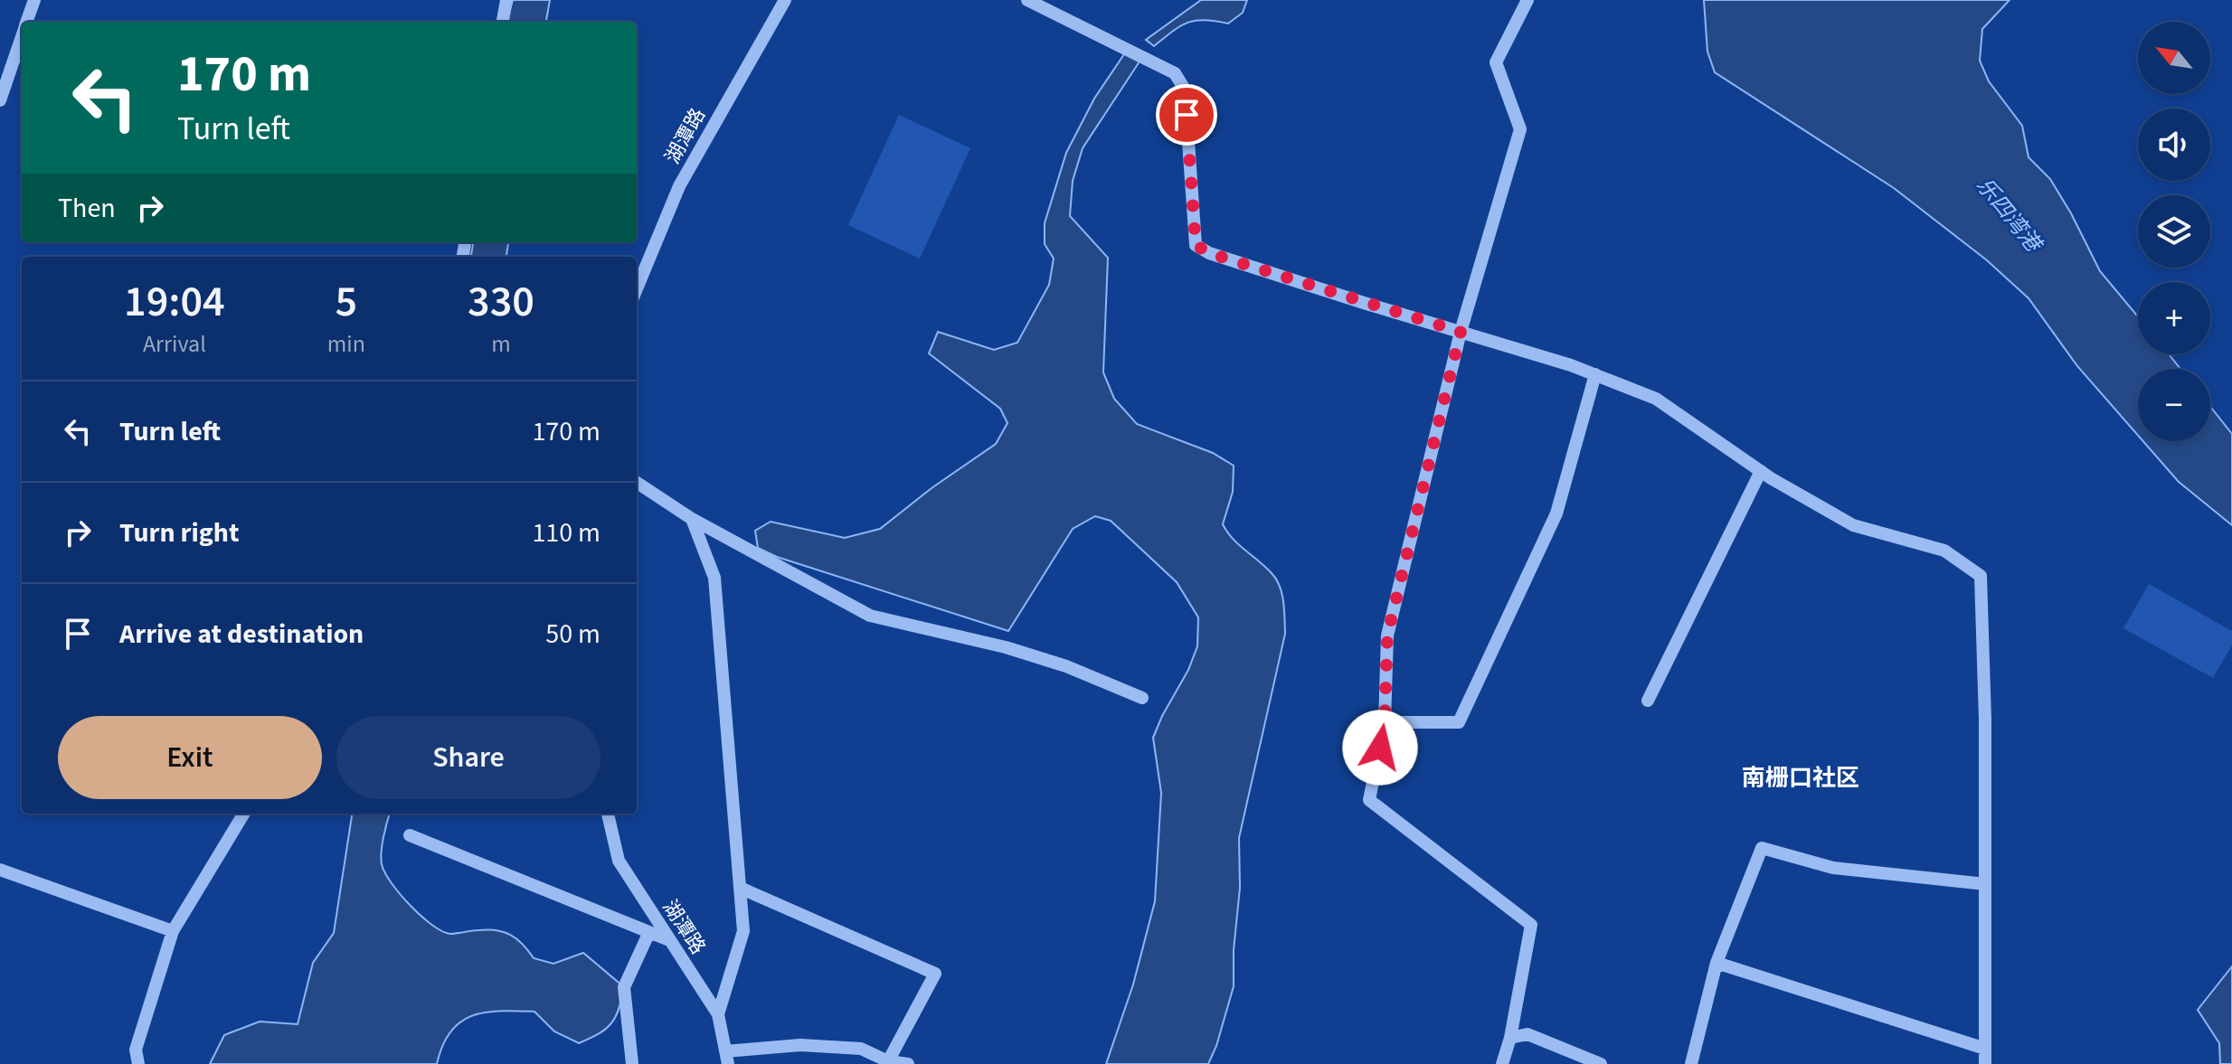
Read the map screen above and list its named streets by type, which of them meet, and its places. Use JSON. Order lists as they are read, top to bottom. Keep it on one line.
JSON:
{"streets":{"street":["湖潭路"]},"districts":["南栅口社区"],"water":["乐四湾港"],"north":"top left","page":{"map_buttons":["+","−"],"turn":["170 m","Turn left"],"then":"Then","eta":["19:04","Arrival","5","min","330","m"],"list":[{"name":"Turn left","value":"170 m"},{"name":"Turn right","value":"110 m"},{"name":"Arrive at destination","value":"50 m"}],"buttons":["Exit","Share"]}}
